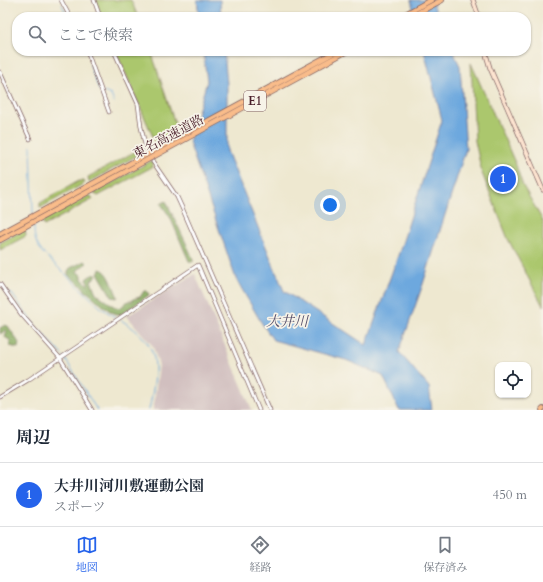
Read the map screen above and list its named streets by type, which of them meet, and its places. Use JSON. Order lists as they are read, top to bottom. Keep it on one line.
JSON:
{"streets":{"highway":["E1","東名高速道路"]},"water":["大井川"],"page":{"search":"ここで検索","pins":"1","heading":"周辺","list":[{"mark":"1","name":"大井川河川敷運動公園","note":"スポーツ","value":"450 m"}],"nav":["地図","経路","保存済み"]}}
